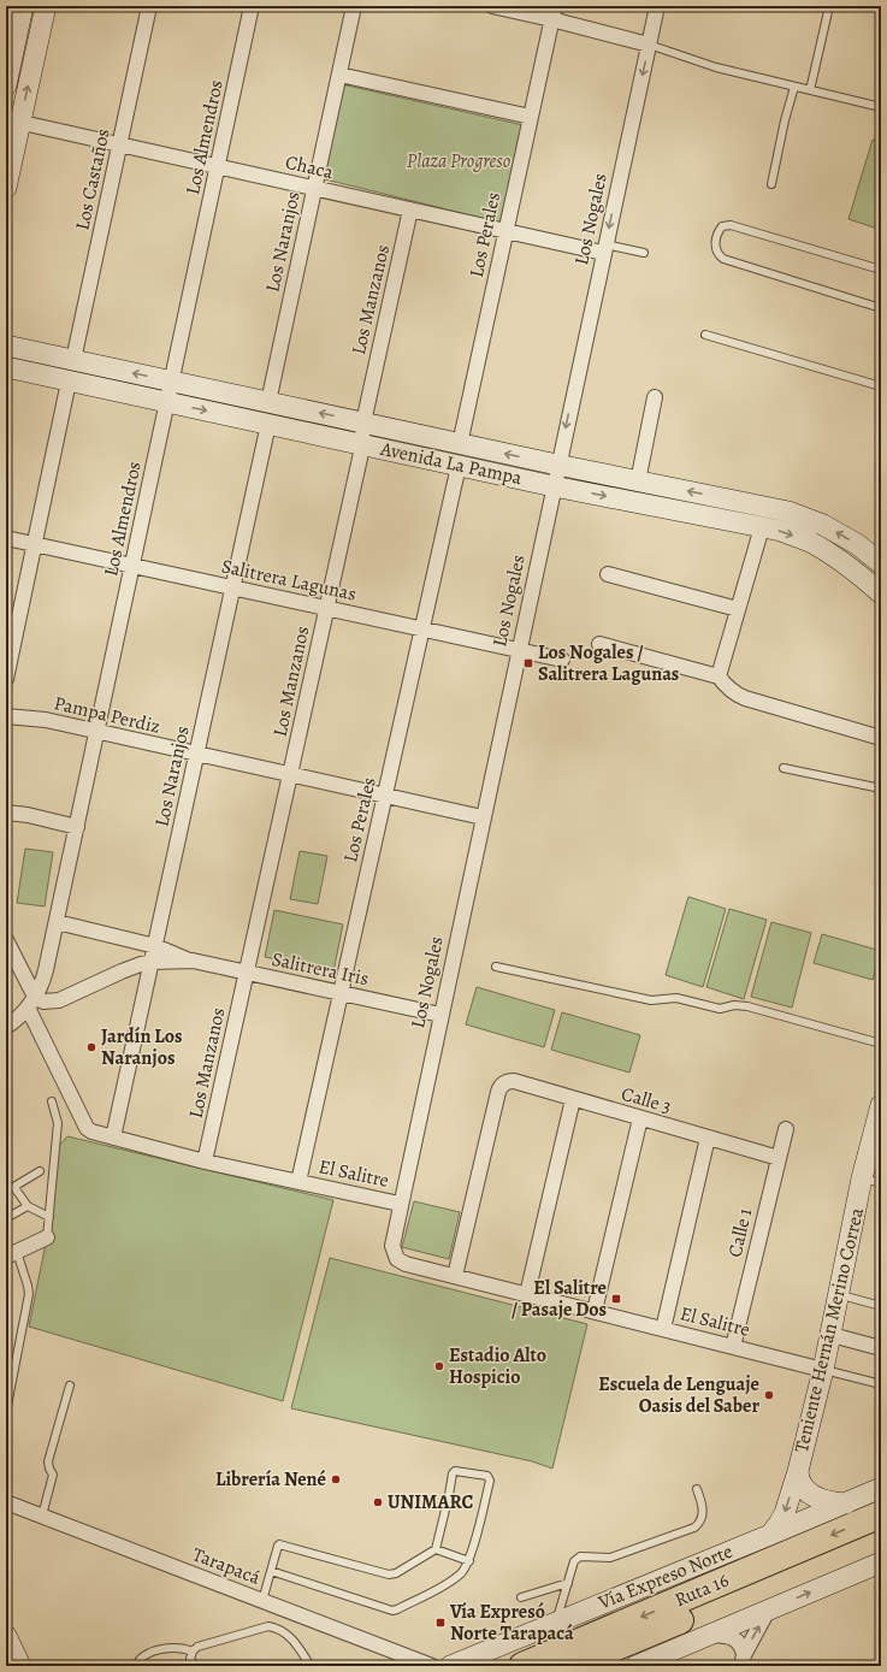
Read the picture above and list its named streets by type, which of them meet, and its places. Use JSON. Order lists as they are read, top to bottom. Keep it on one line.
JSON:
{"streets":{"highway":["Ruta 16"],"street":["Los Almendros","Chaca","Los Castaños","Los Nogales","Los Perales","Los Naranjos","Los Manzanos","Avenida La Pampa","Salitrera Lagunas","Pampa Perdiz","Salitrera Iris","Calle 3","El Salitre","Calle 1","Teniente Hernán Merino Correa","Tarapacá","Vía Expreso Norte"]},"crossings":[["Los Almendros","Chaca"],["Los Almendros","Avenida La Pampa"],["Los Almendros","Salitrera Lagunas"],["Los Almendros","Pampa Perdiz"],["Los Almendros","Salitrera Iris"],["Los Almendros","El Salitre"],["Chaca","Los Castaños"],["Chaca","Los Nogales"],["Chaca","Los Perales"],["Chaca","Los Naranjos"],["Chaca","Los Manzanos"],["Los Castaños","Avenida La Pampa"],["Los Nogales","Avenida La Pampa"],["Los Nogales","Salitrera Lagunas"],["Los Nogales","Pampa Perdiz"],["Los Nogales","Salitrera Iris"],["Los Nogales","El Salitre"],["Los Perales","Avenida La Pampa"],["Los Perales","Salitrera Lagunas"],["Los Perales","Pampa Perdiz"],["Los Perales","Salitrera Iris"],["Los Perales","El Salitre"],["Los Naranjos","Avenida La Pampa"],["Los Naranjos","Salitrera Lagunas"],["Los Naranjos","Pampa Perdiz"],["Los Naranjos","Salitrera Iris"],["Los Naranjos","El Salitre"],["Los Manzanos","Avenida La Pampa"],["Los Manzanos","Salitrera Lagunas"],["Los Manzanos","Pampa Perdiz"],["Los Manzanos","Salitrera Iris"],["Los Manzanos","El Salitre"],["Salitrera Iris","El Salitre"],["Calle 3","El Salitre"],["Calle 3","Calle 1"],["El Salitre","Calle 1"],["El Salitre","Teniente Hernán Merino Correa"],["Teniente Hernán Merino Correa","Vía Expreso Norte"]],"one_way":["Los Nogales"],"parks":["Plaza Progreso"],"places":{"transit":["Los Nogales / Salitrera Lagunas","El Salitre / Pasaje Dos","Vía Expresó Norte Tarapacá"],"other":["Jardín Los Naranjos","Estadio Alto Hospicio","Escuela de Lenguaje Oasis del Saber","Librería Nené","UNIMARC"]}}
